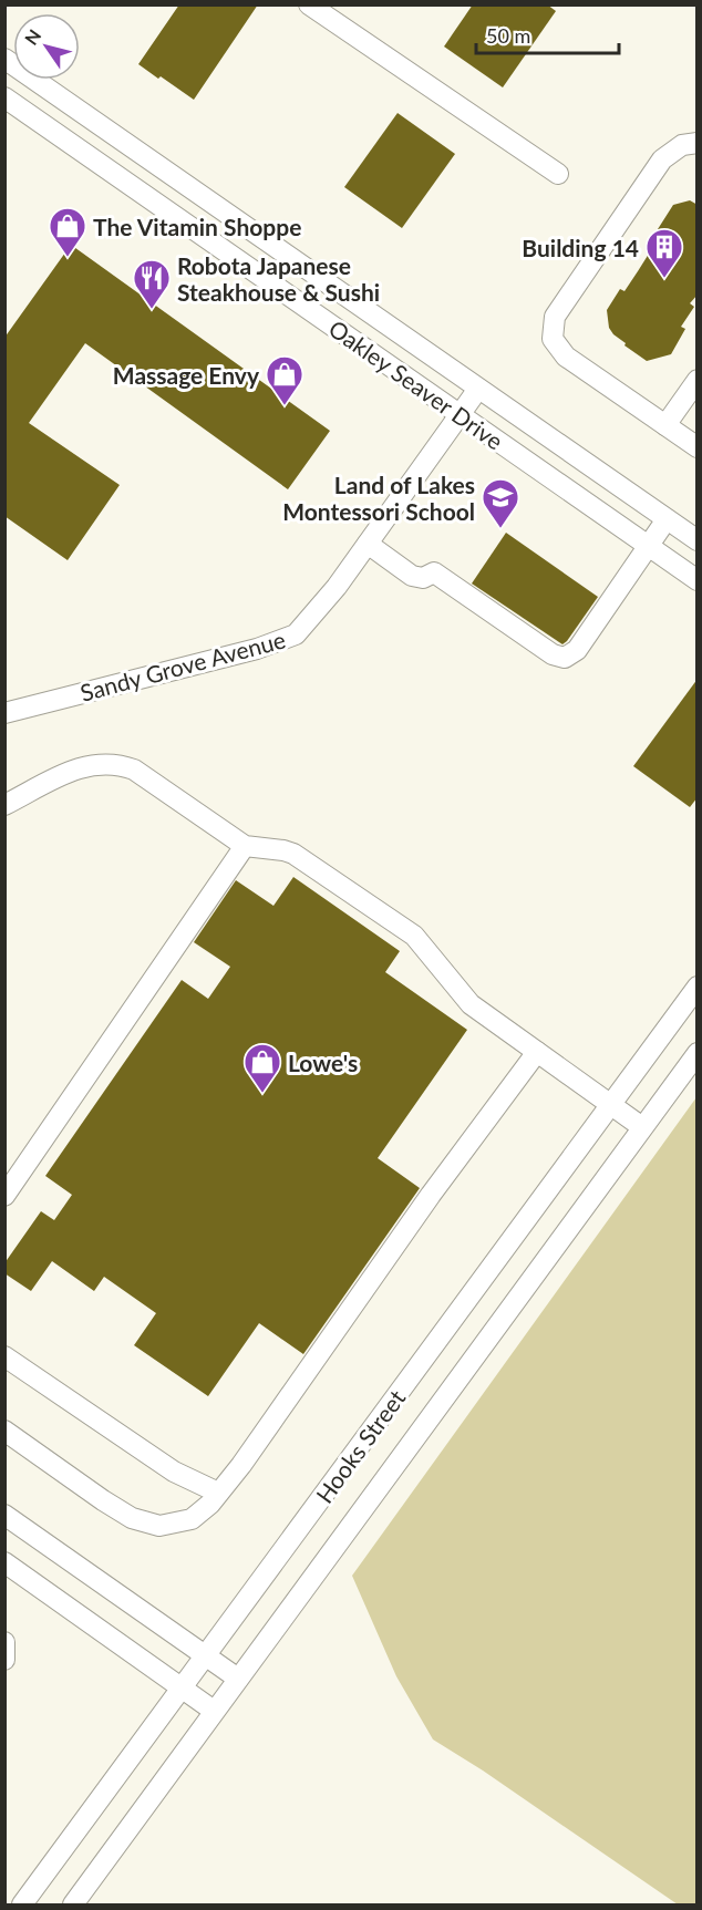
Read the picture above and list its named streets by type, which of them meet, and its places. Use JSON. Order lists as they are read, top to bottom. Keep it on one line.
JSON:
{"streets":{"street":["Oakley Seaver Drive","Sandy Grove Avenue","Hooks Street"]},"crossings":[["Oakley Seaver Drive","Sandy Grove Avenue"]],"places":{"shop":["The Vitamin Shoppe","Massage Envy","Lowe's"],"building":["Building 14"],"restaurant":["Robota Japanese Steakhouse & Sushi"],"school or university":["Land of Lakes Montessori School"]},"scale_bar":"50 m","north":"top left"}
